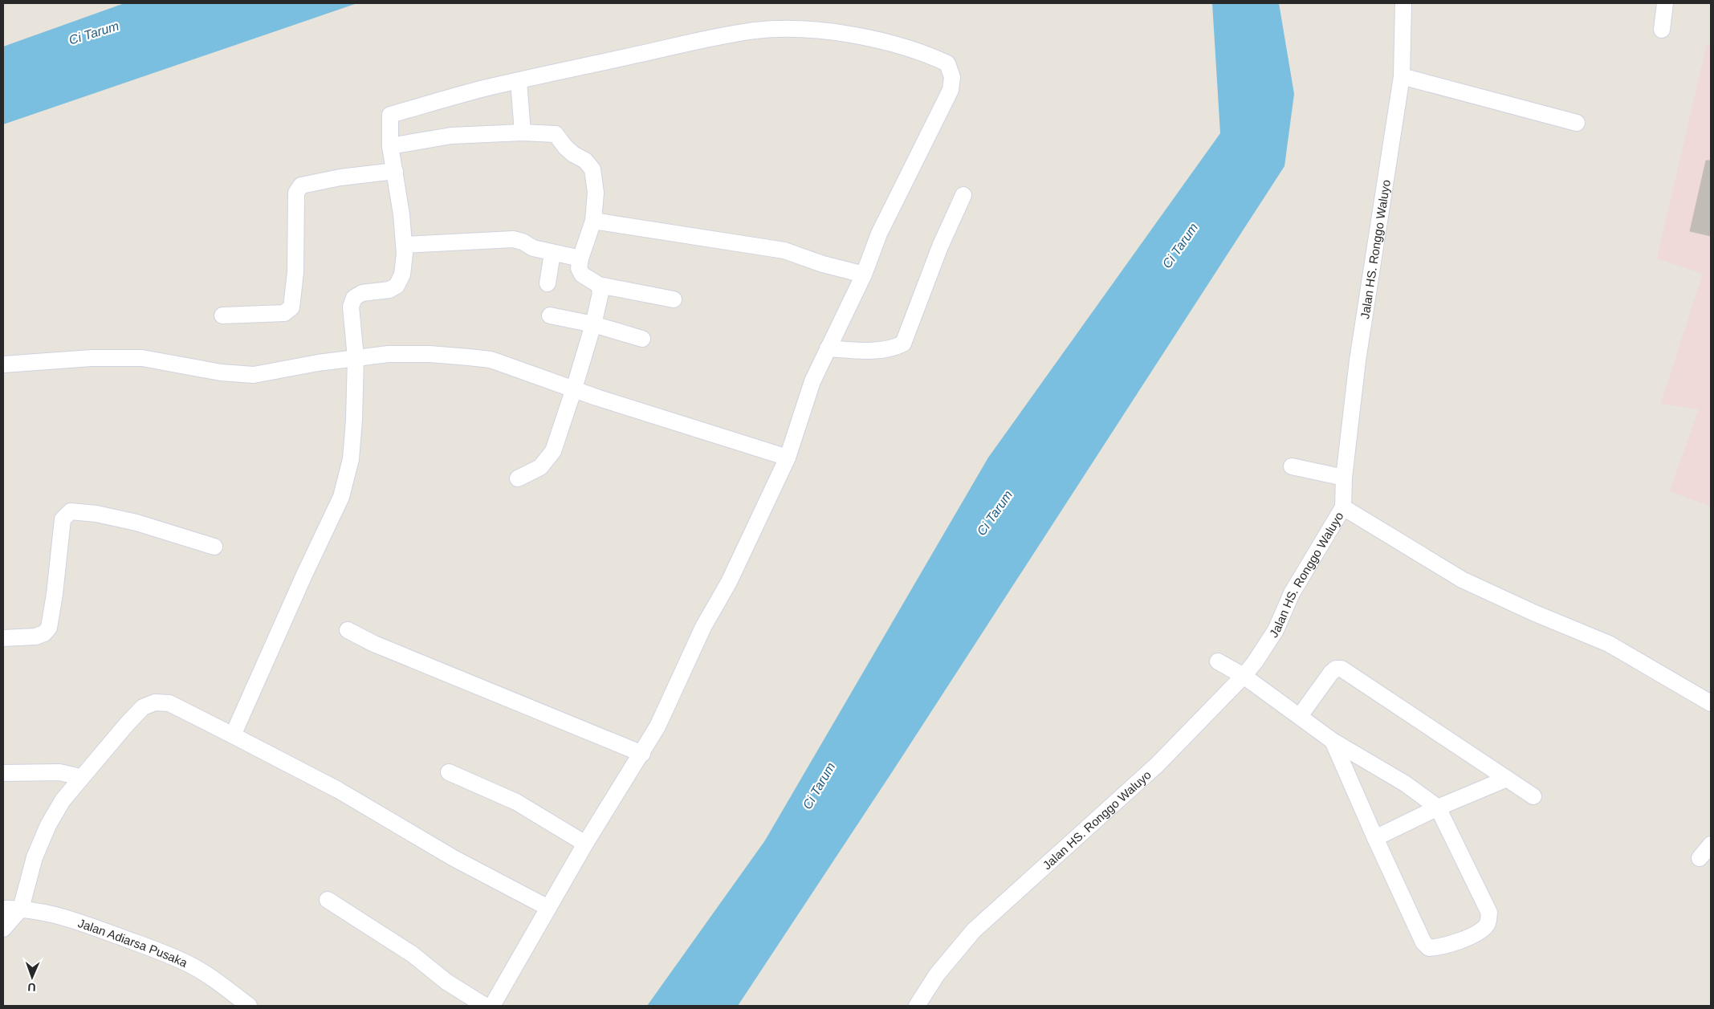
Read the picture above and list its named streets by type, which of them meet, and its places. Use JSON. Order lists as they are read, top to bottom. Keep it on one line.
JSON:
{"streets":{"street":["Jalan HS. Ronggo Waluyo","Jalan Adiarsa Pusaka"]},"water":["Ci Tarum"],"north":"bottom"}
